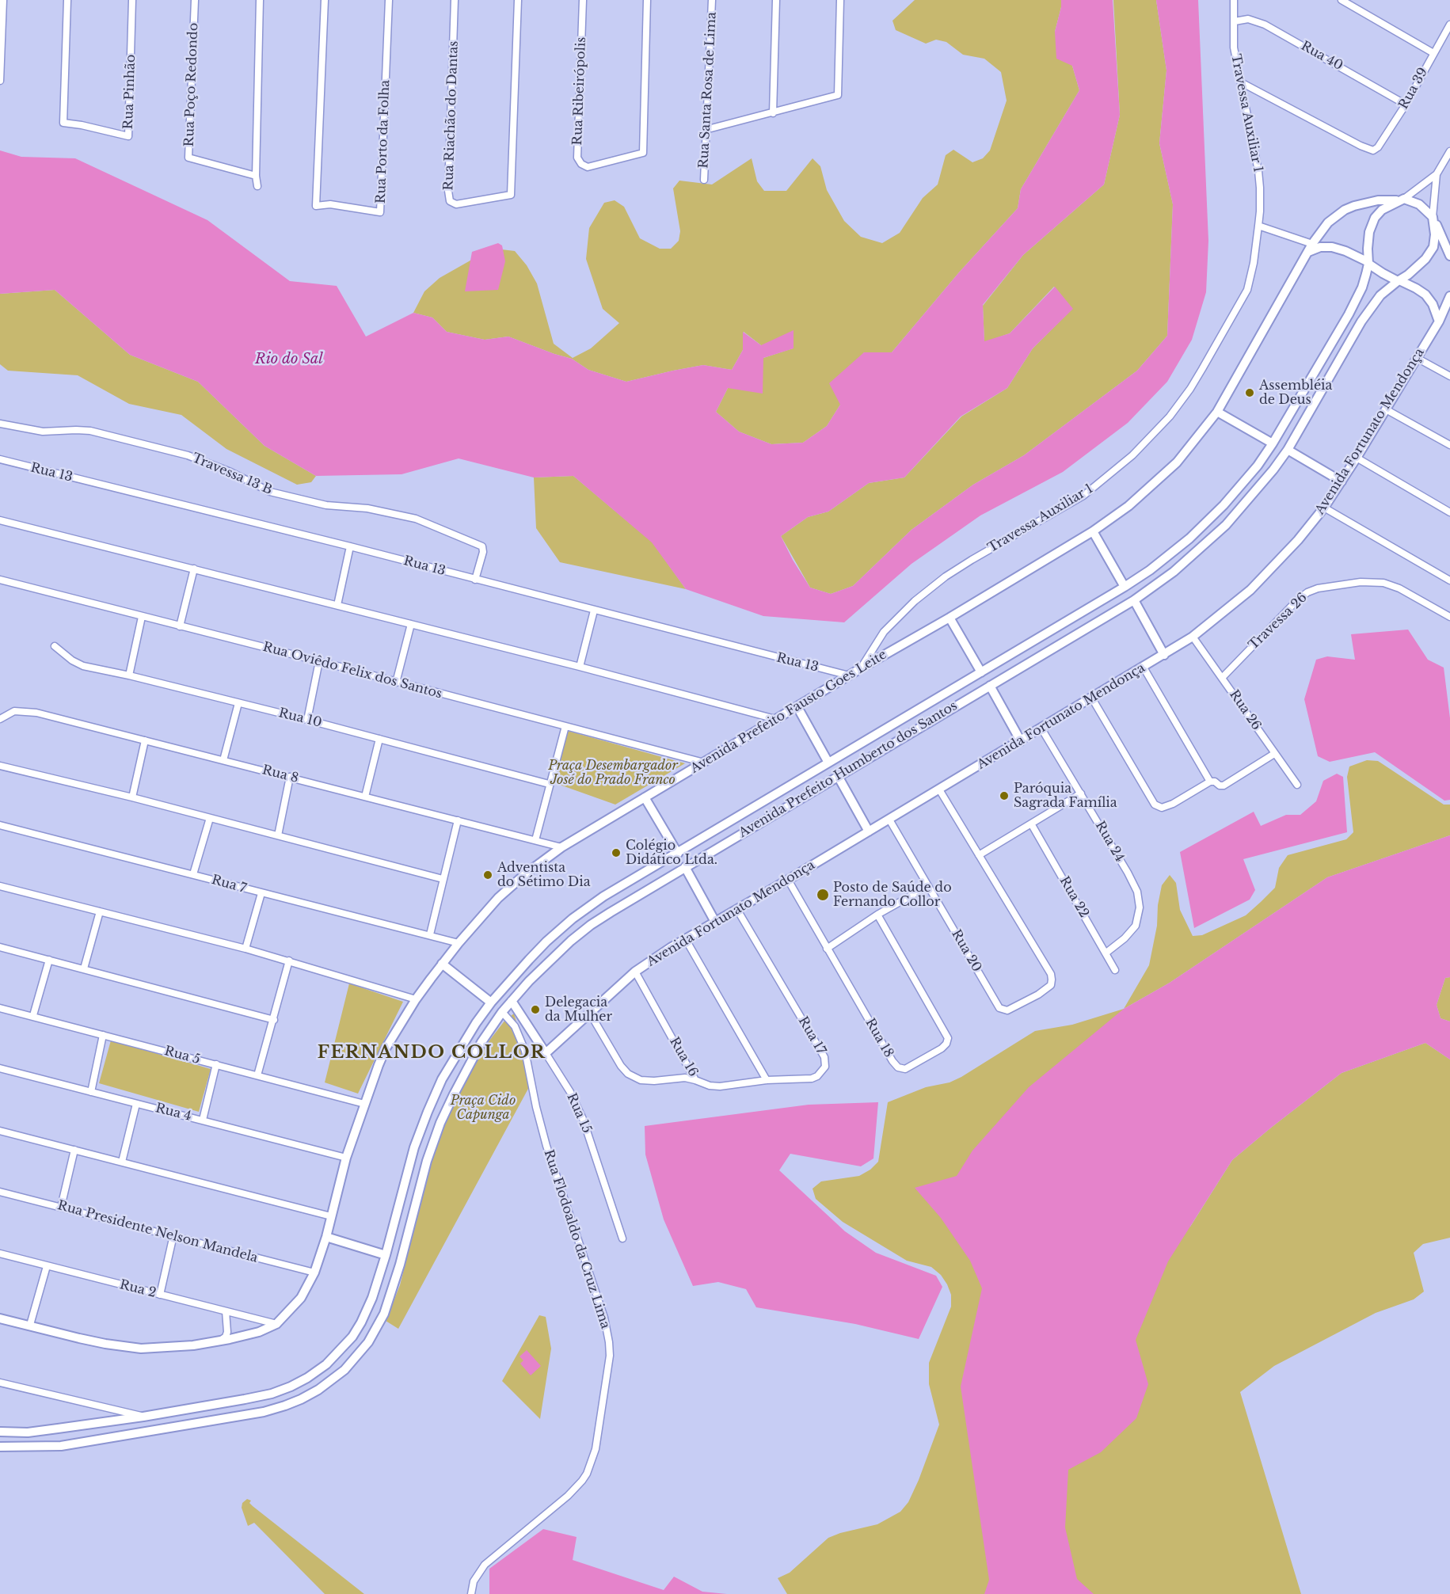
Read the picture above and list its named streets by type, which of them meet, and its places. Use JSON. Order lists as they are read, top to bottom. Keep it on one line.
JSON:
{"streets":{"street":["Rua 40","Rua Poço Redondo","Rua 39","Rua Santa Rosa de Lima","Rua Ribeirópolis","Rua Pinhão","Travessa Auxiliar 1","Rua Riachão do Dantas","Rua Porto da Folha","Avenida Fortunato Mendonça","Rua 13","Travessa 13 B","Travessa 26","Rua Oviêdo Felix dos Santos","Rua 26","Avenida Prefeito Fausto Goes Leite","Rua 10","Avenida Prefeito Humberto dos Santos","Rua 8","Rua 24","Rua 7","Rua 22","Rua 20","Rua 17","Rua 18","Rua 5","Rua 16","Rua 4","Rua 15","Rua Presidente Nelson Mandela","Rua Flodoaldo da Cruz Lima","Rua 2"]},"crossings":[["Rua 40","Rua 39"],["Rua 40","Travessa Auxiliar 1"],["Rua 39","Travessa Auxiliar 1"],["Travessa Auxiliar 1","Avenida Prefeito Fausto Goes Leite"],["Avenida Fortunato Mendonça","Rua 26"],["Avenida Fortunato Mendonça","Rua 24"],["Avenida Fortunato Mendonça","Rua 20"],["Avenida Fortunato Mendonça","Rua 17"],["Avenida Fortunato Mendonça","Rua 18"],["Avenida Fortunato Mendonça","Rua 16"],["Avenida Fortunato Mendonça","Rua 15"],["Rua 13","Travessa 13 B"],["Rua 13","Avenida Prefeito Fausto Goes Leite"],["Travessa 26","Rua 26"],["Rua Oviêdo Felix dos Santos","Avenida Prefeito Fausto Goes Leite"],["Avenida Prefeito Fausto Goes Leite","Avenida Prefeito Humberto dos Santos"],["Avenida Prefeito Fausto Goes Leite","Rua 8"],["Avenida Prefeito Fausto Goes Leite","Rua 7"],["Avenida Prefeito Fausto Goes Leite","Rua 5"],["Avenida Prefeito Fausto Goes Leite","Rua 4"],["Avenida Prefeito Fausto Goes Leite","Rua Presidente Nelson Mandela"],["Avenida Prefeito Fausto Goes Leite","Rua 2"],["Avenida Prefeito Humberto dos Santos","Rua 15"],["Avenida Prefeito Humberto dos Santos","Rua Flodoaldo da Cruz Lima"],["Rua 24","Rua 22"],["Rua 17","Rua 16"]],"districts":["FERNANDO COLLOR"],"water":["Rio do Sal"],"parks":["Praça Desembargador José do Prado Franco","Praça Cido Capunga"],"places":["Assembléia de Deus","Paróquia Sagrada Família","Colégio Didático Ltda.","Adventista do Sétimo Dia","Posto de Saúde do Fernando Collor","Delegacia da Mulher"]}
